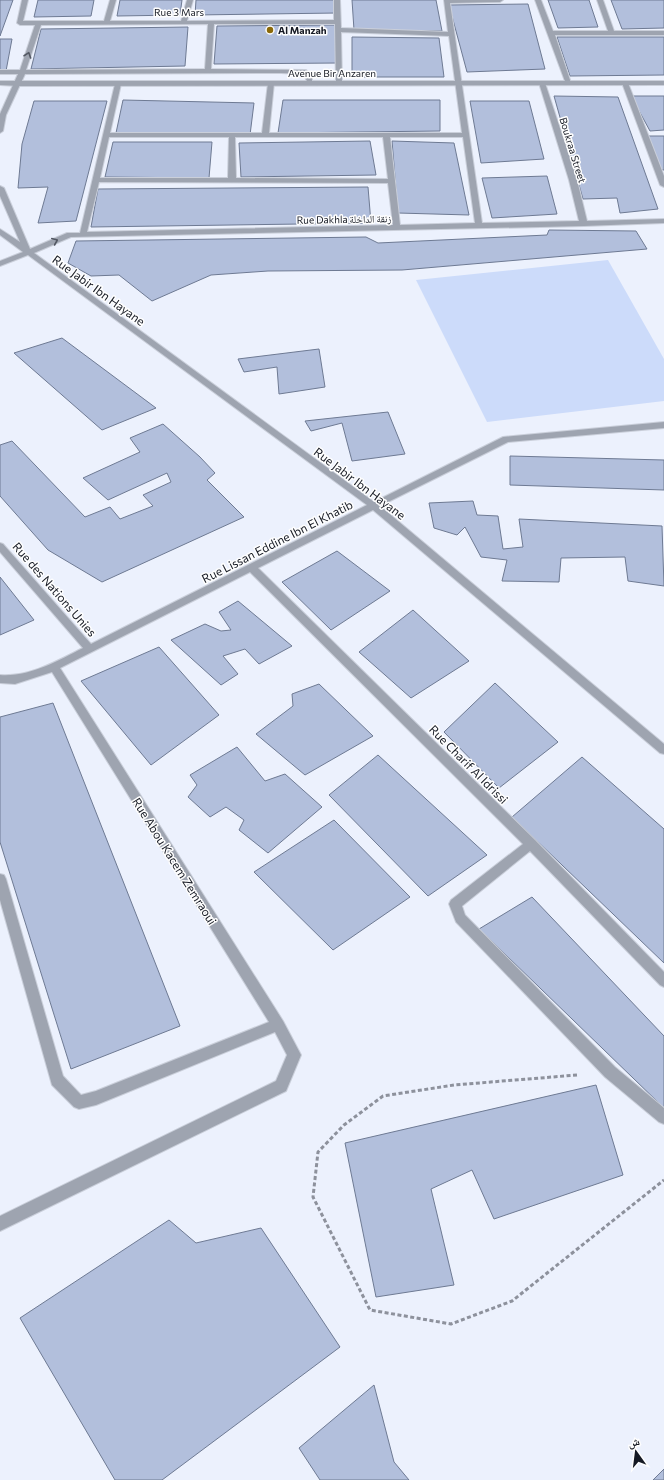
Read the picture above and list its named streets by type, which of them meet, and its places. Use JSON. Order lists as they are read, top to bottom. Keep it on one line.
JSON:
{"streets":{"street":["Rue 3 Mars","Avenue Bir Anzaren","Boukraa Street","Rue Dakhla زنقة الداخلة","Rue Jabir Ibn Hayane","Rue Lissan Eddine Ibn El Khatib","Rue des Nations Unies","Rue Charif Al Idrissi","Rue Abou Kacem Zemraoui"]},"crossings":[["Avenue Bir Anzaren","Boukraa Street"],["Boukraa Street","Rue Dakhla زنقة الداخلة"],["Rue Dakhla زنقة الداخلة","Rue Jabir Ibn Hayane"],["Rue Jabir Ibn Hayane","Rue Lissan Eddine Ibn El Khatib"],["Rue Lissan Eddine Ibn El Khatib","Rue des Nations Unies"],["Rue Lissan Eddine Ibn El Khatib","Rue Charif Al Idrissi"],["Rue Lissan Eddine Ibn El Khatib","Rue Abou Kacem Zemraoui"]],"places":["Al Manzah"],"north":"top"}
